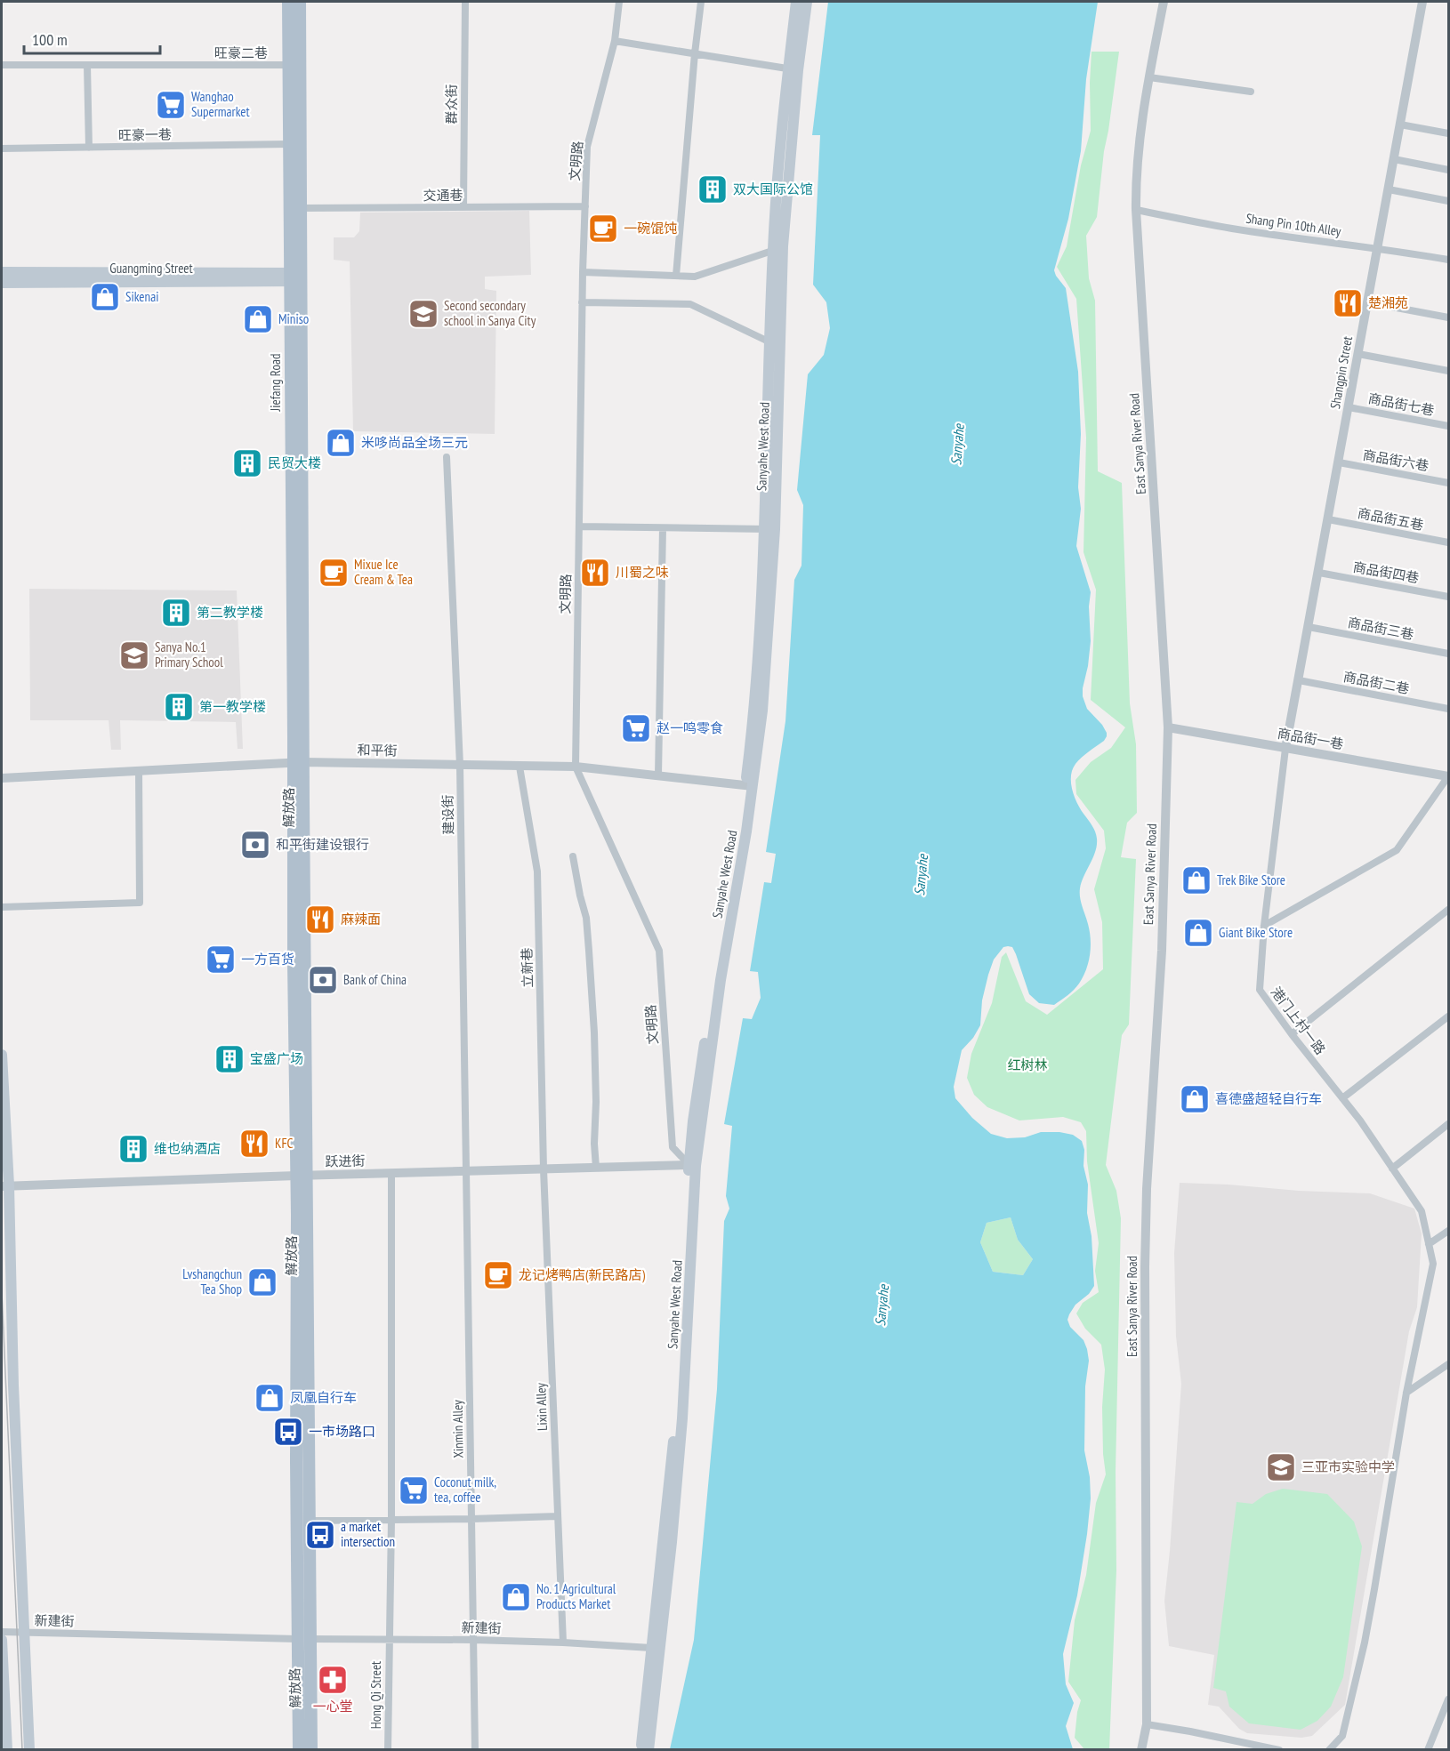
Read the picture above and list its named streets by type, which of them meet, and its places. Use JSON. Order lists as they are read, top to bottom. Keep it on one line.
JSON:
{"streets":{"main road":["Guangming Street","Jiefang Road","Sanyahe West Road","解放路"],"street":["旺豪二巷","群众街","旺豪一巷","文明路","交通巷","Shang Pin 10th Alley","Shangpin Street","商品街七巷","East Sanya River Road","商品街六巷","商品街五巷","商品街四巷","商品街三巷","商品街二巷","商品街一巷","和平街","建设街","立新巷","港门上村一路","跃进街","Lixin Alley","Xinmin Alley","新建街","Hong Qi Street"]},"crossings":[["旺豪二巷","Jiefang Road"],["群众街","交通巷"],["旺豪一巷","Jiefang Road"],["文明路","交通巷"],["文明路","Sanyahe West Road"],["文明路","和平街"],["文明路","跃进街"],["交通巷","Jiefang Road"],["Shang Pin 10th Alley","Shangpin Street"],["Shang Pin 10th Alley","East Sanya River Road"],["Guangming Street","Jiefang Road"],["Shangpin Street","商品街七巷"],["Shangpin Street","商品街六巷"],["Shangpin Street","商品街五巷"],["Shangpin Street","商品街四巷"],["Shangpin Street","商品街三巷"],["Shangpin Street","商品街二巷"],["Shangpin Street","商品街一巷"],["Shangpin Street","港门上村一路"],["Jiefang Road","和平街"],["Jiefang Road","解放路"],["East Sanya River Road","商品街一巷"],["Sanyahe West Road","和平街"],["Sanyahe West Road","跃进街"],["Sanyahe West Road","新建街"],["商品街一巷","港门上村一路"],["和平街","解放路"],["和平街","建设街"],["和平街","立新巷"],["解放路","跃进街"],["解放路","新建街"],["建设街","跃进街"],["建设街","Xinmin Alley"],["立新巷","跃进街"],["立新巷","Lixin Alley"],["跃进街","Lixin Alley"],["跃进街","Xinmin Alley"],["跃进街","Hong Qi Street"],["Lixin Alley","新建街"],["Xinmin Alley","新建街"],["新建街","Hong Qi Street"]],"water":["Sanyahe"],"parks":["红树林"],"places":{"supermarket":["Wanghao Supermarket","赵一鸣零食","一方百货","Coconut milk, tea, coffee"],"building":["双大国际公馆","民贸大楼","第二教学楼","第一教学楼","宝盛广场","维也纳酒店"],"cafe":["一碗馄饨","Mixue Ice Cream & Tea","龙记烤鸭店(新民路店)"],"shop":["Sikenai","Miniso","米哆尚品全场三元","Trek Bike Store","Giant Bike Store","喜德盛超轻自行车","Lvshangchun Tea Shop","凤凰自行车","No. 1 Agricultural Products Market"],"restaurant":["楚湘苑","川蜀之味","麻辣面","KFC"],"school or university":["Second secondary school in Sanya City","Sanya No.1 Primary School","三亚市实验中学"],"bank":["和平街建设银行","Bank of China"],"bus stop":["一市场路口","a market intersection"],"pharmacy":["一心堂"]},"scale_bar":"100 m"}
